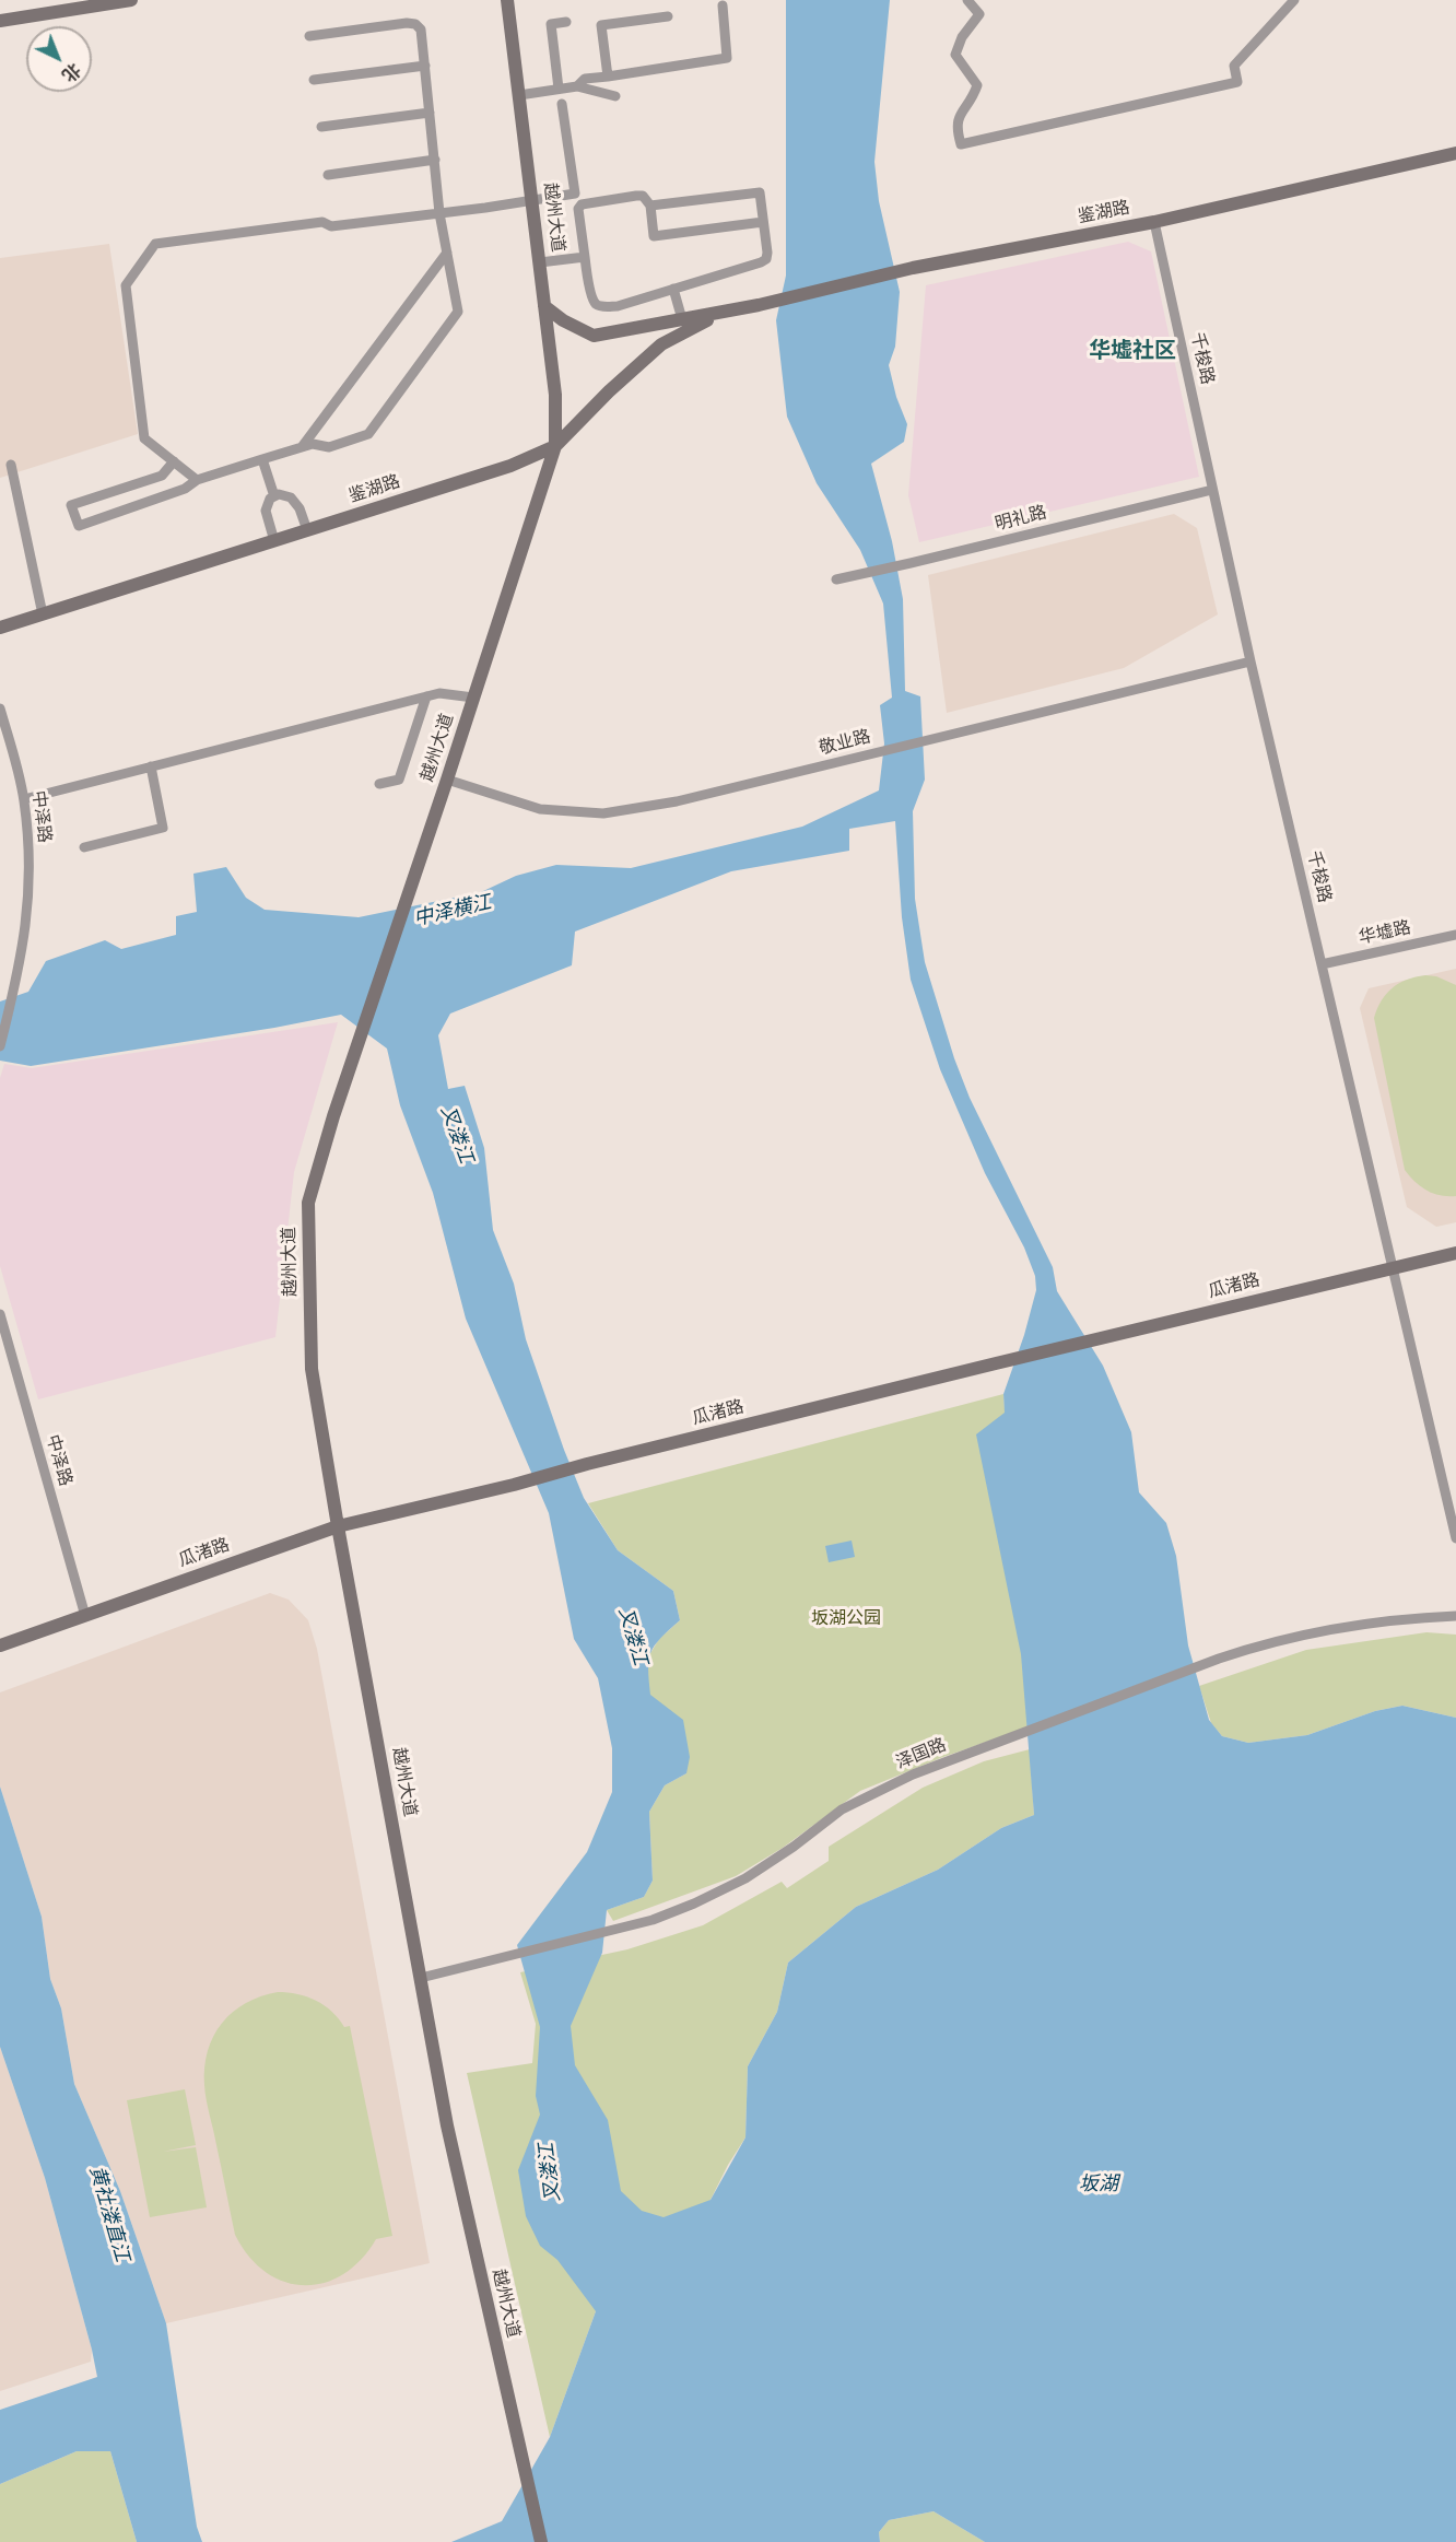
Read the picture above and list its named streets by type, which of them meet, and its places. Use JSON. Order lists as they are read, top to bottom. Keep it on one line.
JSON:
{"streets":{"street":["鉴湖路","越州大道","千梭路","明礼路","敬业路","中泽路","华墟路","瓜渚路","泽国路"]},"crossings":[["鉴湖路","越州大道"],["鉴湖路","千梭路"],["越州大道","敬业路"],["越州大道","瓜渚路"],["越州大道","泽国路"],["千梭路","明礼路"],["千梭路","敬业路"],["千梭路","华墟路"],["千梭路","瓜渚路"],["中泽路","瓜渚路"]],"districts":["华墟社区"],"water":["中泽横江","叉溇江","坂湖","黄社溇直江"],"parks":["坂湖公园"],"north":"bottom right"}
